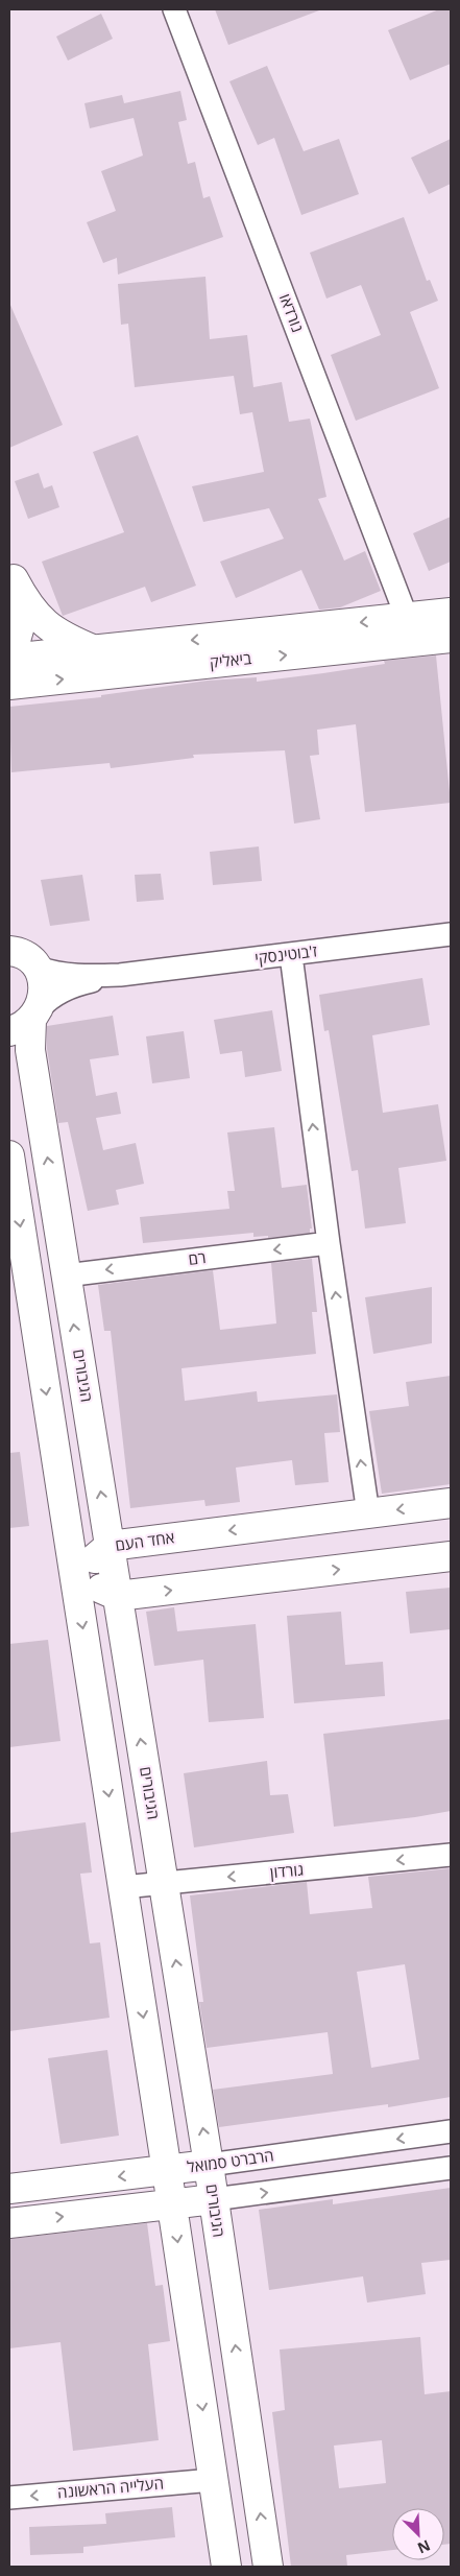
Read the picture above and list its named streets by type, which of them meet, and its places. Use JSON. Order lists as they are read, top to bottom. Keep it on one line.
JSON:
{"streets":{"street":["נורדאו","ביאליק","ז'בוטינסקי","רם","הגיבורים","אחד העם","גורדון","הרברט סמואל","העלייה הראשונה"]},"crossings":[["נורדאו","ביאליק"],["ז'בוטינסקי","הגיבורים"],["רם","הגיבורים"],["הגיבורים","אחד העם"],["הגיבורים","גורדון"],["הגיבורים","הרברט סמואל"]],"one_way":["רם","גורדון","העלייה הראשונה"],"north":"bottom right"}
